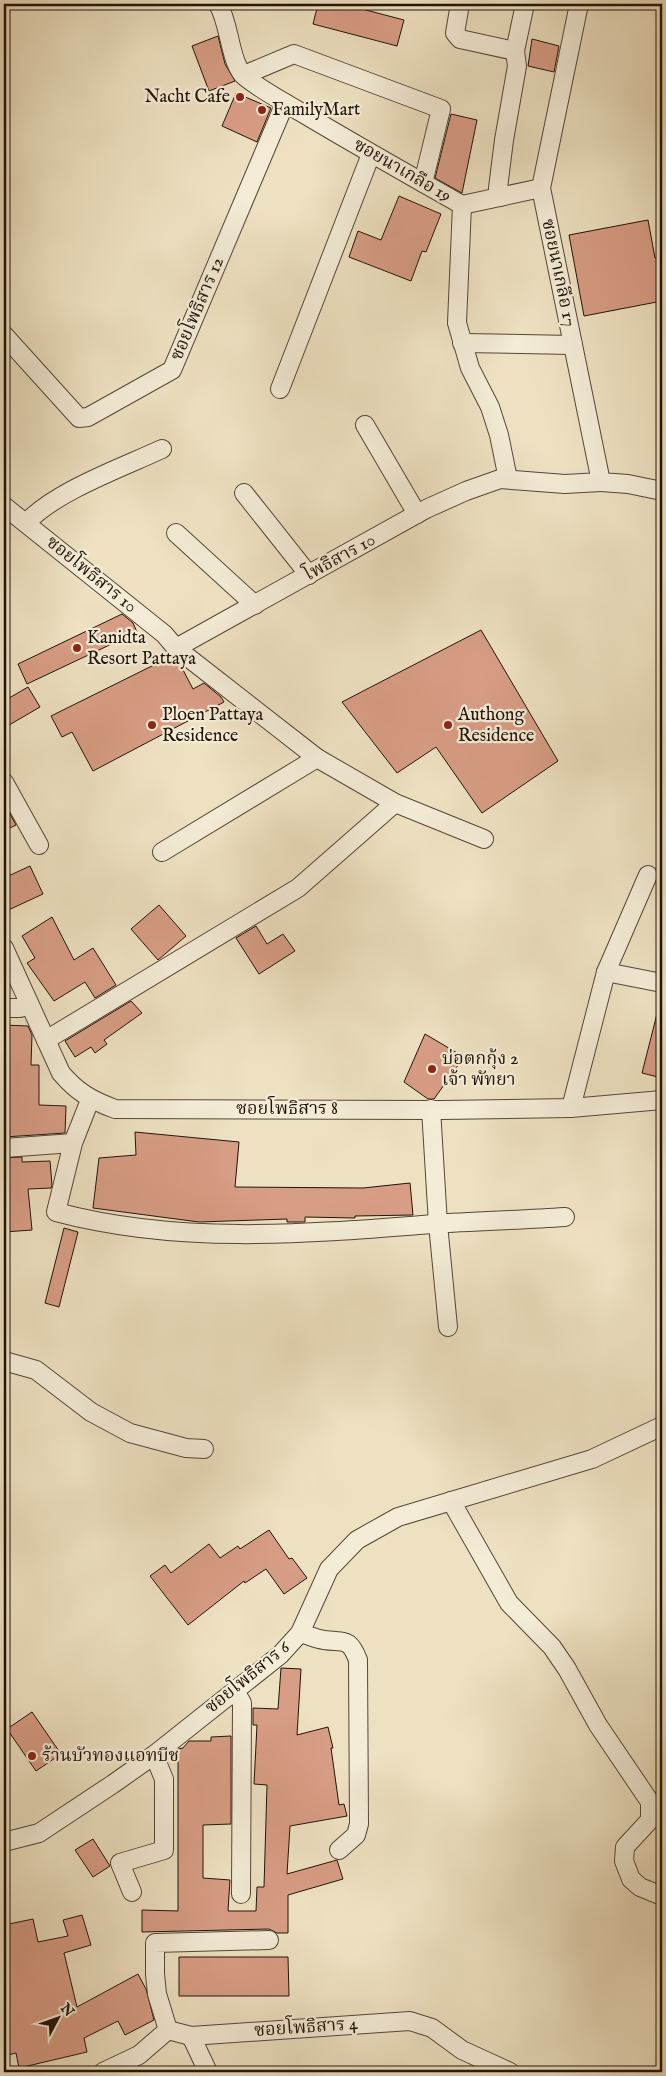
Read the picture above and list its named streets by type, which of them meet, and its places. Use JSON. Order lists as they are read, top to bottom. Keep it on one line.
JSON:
{"streets":{"street":["ซอยนาเกลือ 19","ซอยนาเกลือ 17","ซอยโพธิสาร 12","โพธิสาร 10","ซอยโพธิสาร 10","ซอยโพธิสาร 8","ซอยโพธิสาร 6","ซอยโพธิสาร 4"]},"crossings":[["ซอยนาเกลือ 19","ซอยโพธิสาร 12"],["ซอยนาเกลือ 19","โพธิสาร 10"],["ซอยนาเกลือ 17","โพธิสาร 10"],["โพธิสาร 10","ซอยโพธิสาร 10"]],"places":["Nacht Cafe","FamilyMart","Kanidta Resort Pattaya","Ploen Pattaya Residence","Authong Residence","บ่อตกกุ้ง 2 เจ้า พัทยา","ร้านบัวทองแอทบีช"],"north":"top right"}
